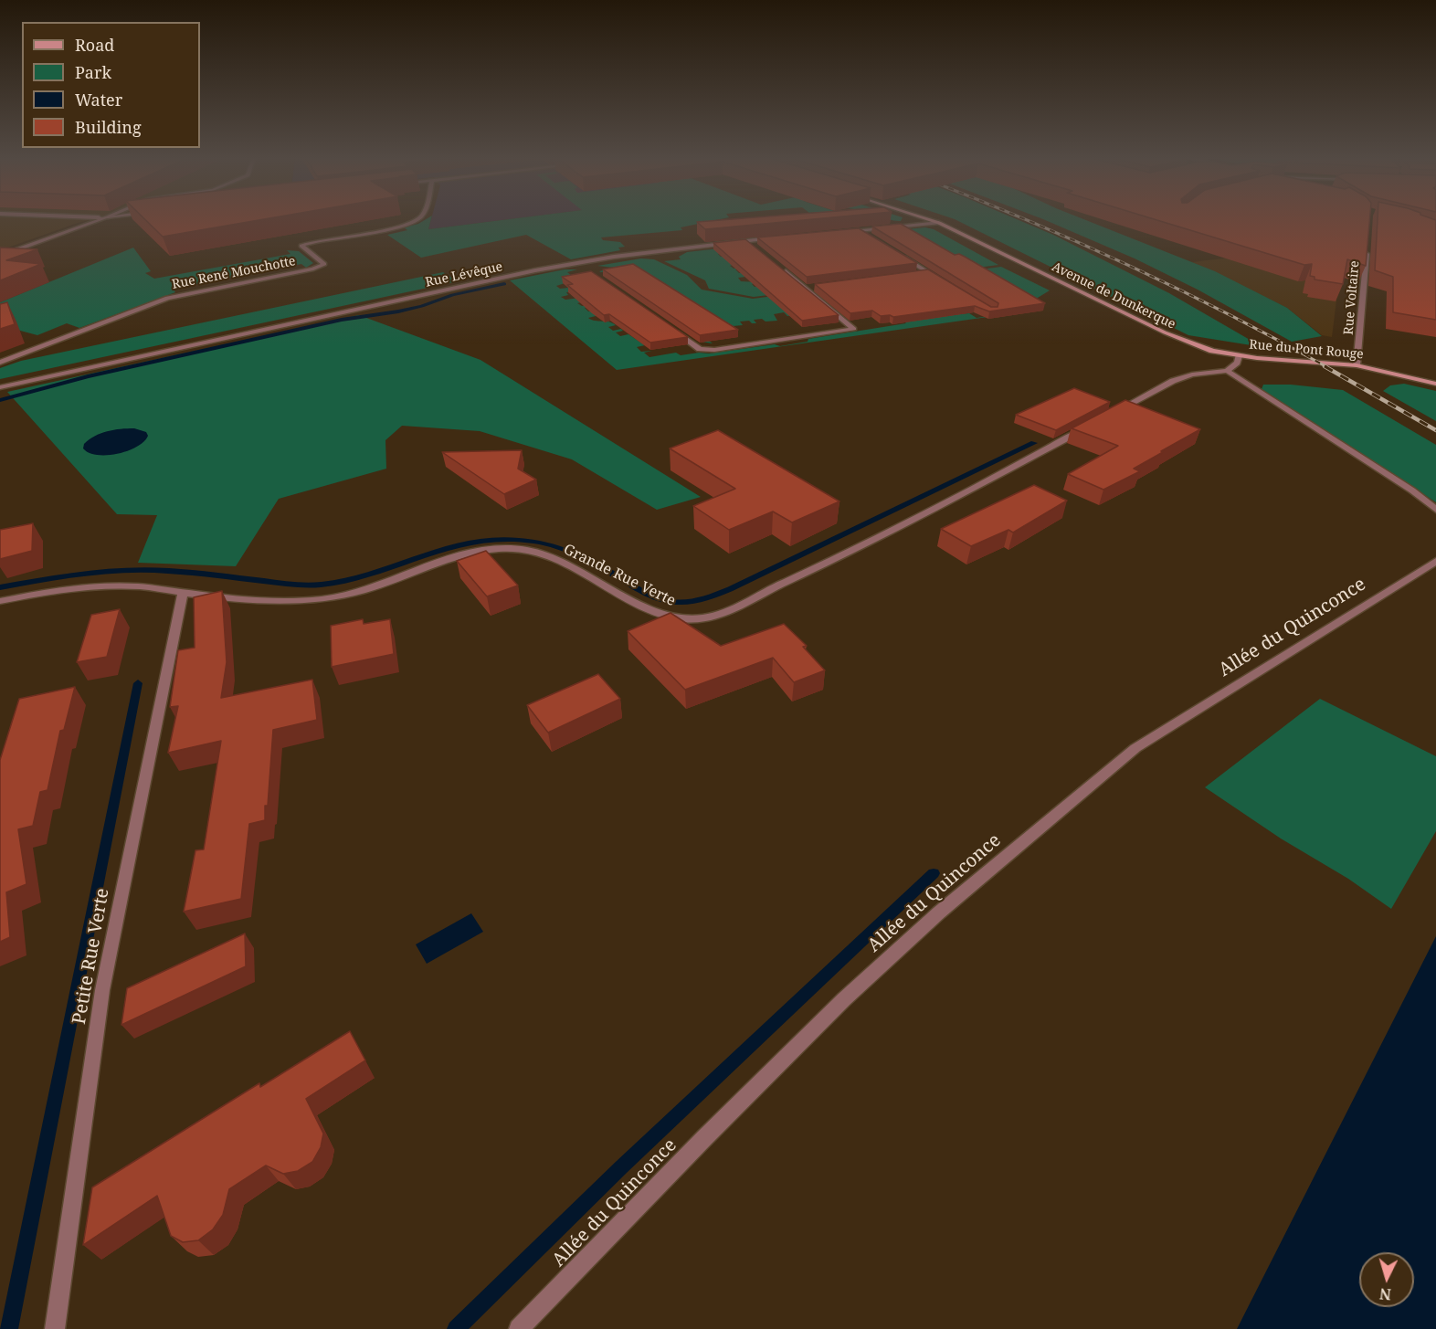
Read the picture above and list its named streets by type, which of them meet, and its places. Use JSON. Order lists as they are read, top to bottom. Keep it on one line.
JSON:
{"streets":{"main road":["Avenue de Dunkerque","Rue du Pont Rouge"],"street":["Rue René Mouchotte","Rue Lévêque","Rue Voltaire","Grande Rue Verte","Allée du Quinconce","Petite Rue Verte"]},"crossings":[["Avenue de Dunkerque","Rue du Pont Rouge"],["Rue Voltaire","Rue du Pont Rouge"],["Grande Rue Verte","Petite Rue Verte"]],"legend":["Road","Park","Water","Building"],"north":"bottom"}
